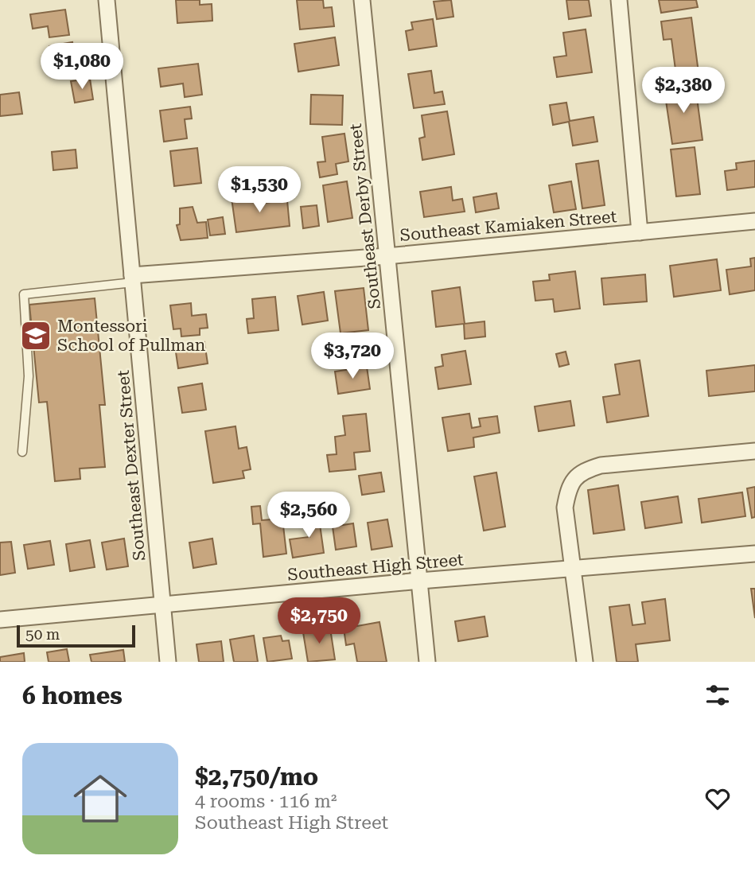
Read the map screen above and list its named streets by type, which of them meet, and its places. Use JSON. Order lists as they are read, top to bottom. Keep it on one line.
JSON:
{"streets":{"street":["Southeast Derby Street","Southeast Kamiaken Street","Southeast Dexter Street","Southeast High Street"]},"crossings":[["Southeast Derby Street","Southeast Kamiaken Street"],["Southeast Derby Street","Southeast High Street"],["Southeast Kamiaken Street","Southeast Dexter Street"],["Southeast Dexter Street","Southeast High Street"]],"places":{"school or university":["Montessori School of Pullman"]},"scale_bar":"50 m","page":{"price":["$1,080","$2,380","$1,530","$3,720","$2,560","$2,750"],"scale":"50 m","heading":"6 homes","list":[{"name":"$2,750/mo","note":"4 rooms · 116 m² · Southeast High Street"}]}}
